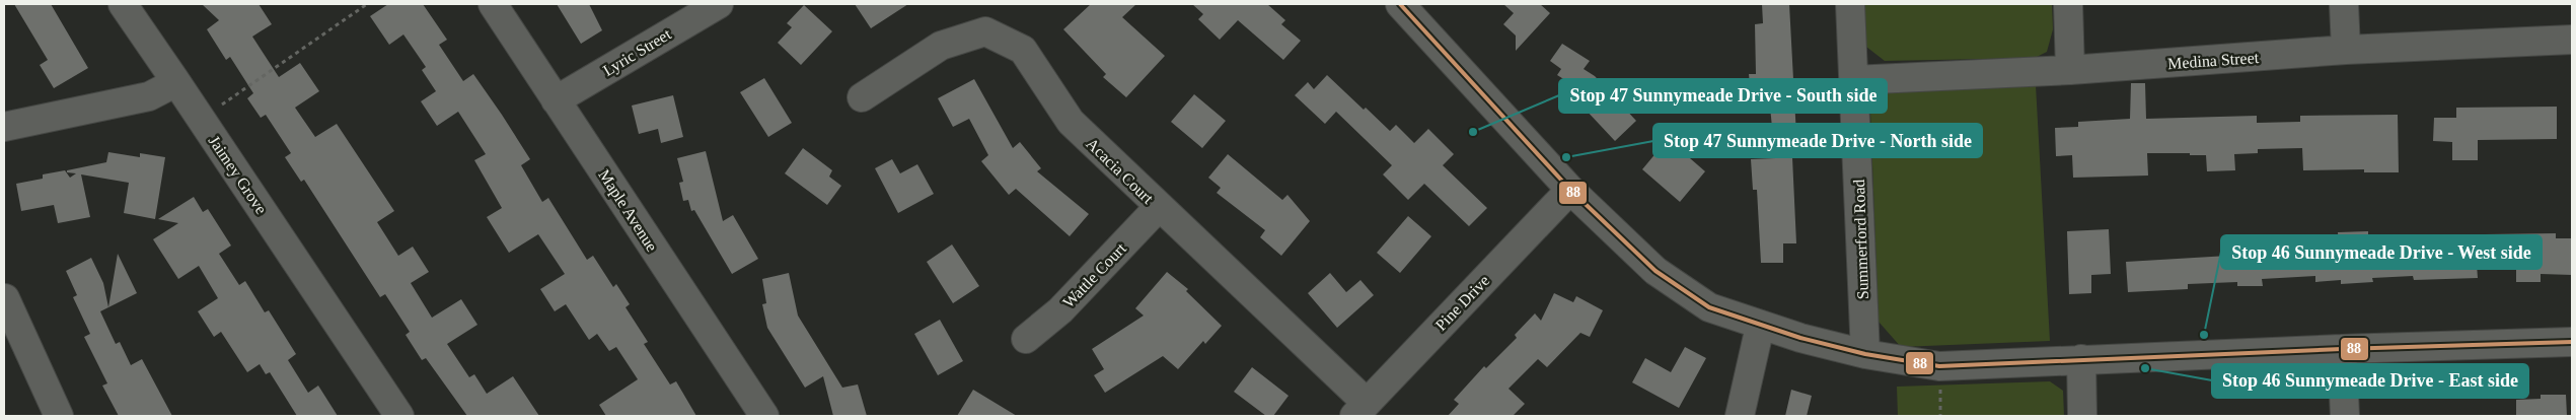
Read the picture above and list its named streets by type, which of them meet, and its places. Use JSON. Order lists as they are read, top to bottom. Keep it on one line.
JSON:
{"streets":{"street":["Lyric Street","Medina Street","Acacia Court","Jaimey Grove","Maple Avenue","Summerford Road","Wattle Court","Pine Drive"]},"crossings":[["Lyric Street","Maple Avenue"],["Medina Street","Summerford Road"],["Acacia Court","Wattle Court"],["Acacia Court","Pine Drive"]],"places":["Stop 47 Sunnymeade Drive - South side","Stop 47 Sunnymeade Drive - North side","Stop 46 Sunnymeade Drive - West side","Stop 46 Sunnymeade Drive - East side"],"lines":["transit line 88"]}
